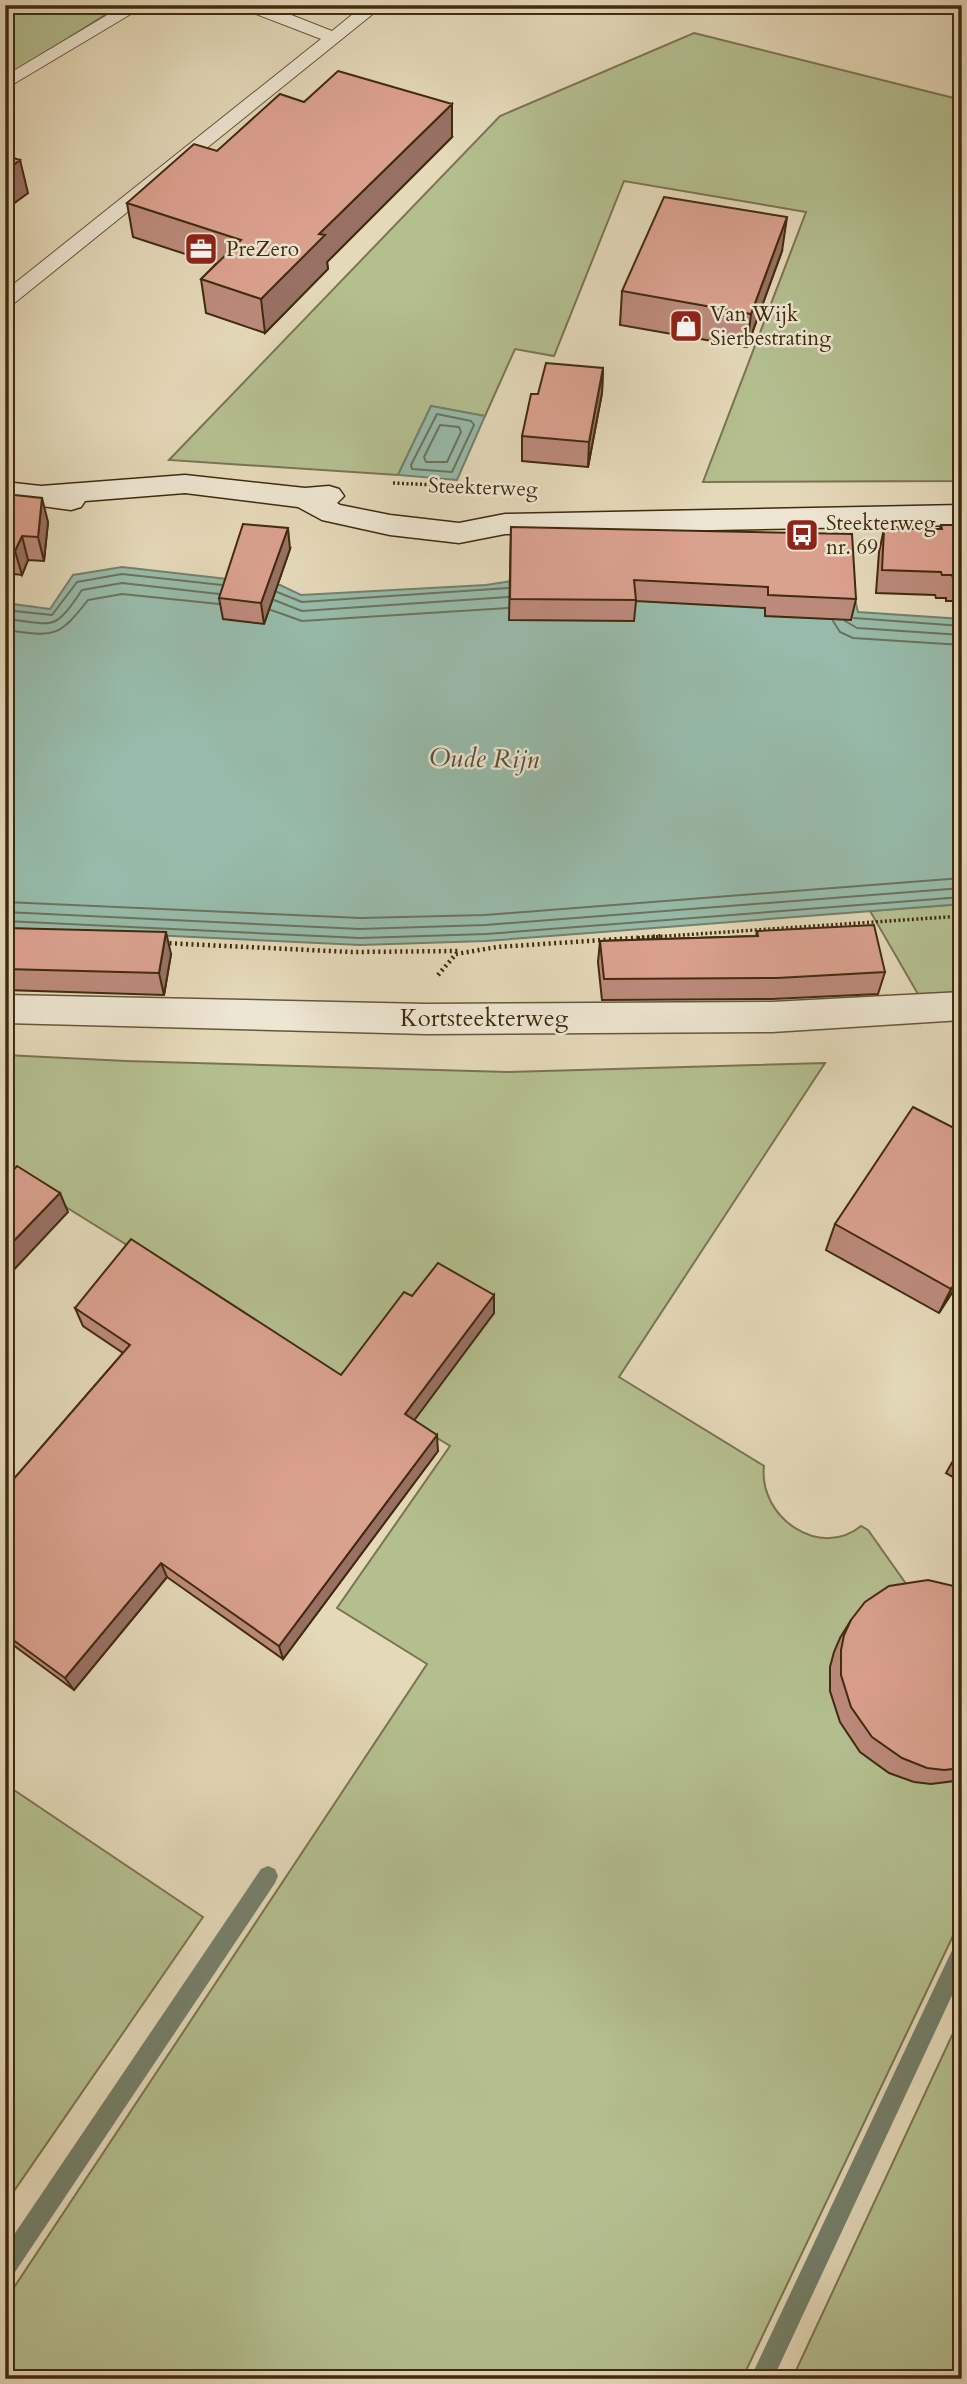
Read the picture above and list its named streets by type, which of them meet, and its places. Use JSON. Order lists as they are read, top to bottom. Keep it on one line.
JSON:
{"streets":{"main road":["Steekterweg","Kortsteekterweg"]},"water":["Oude Rijn"],"places":{"office":["PreZero"],"shop":["Van Wijk Sierbestrating"],"bus stop":["Steekterweg nr. 69"]}}
